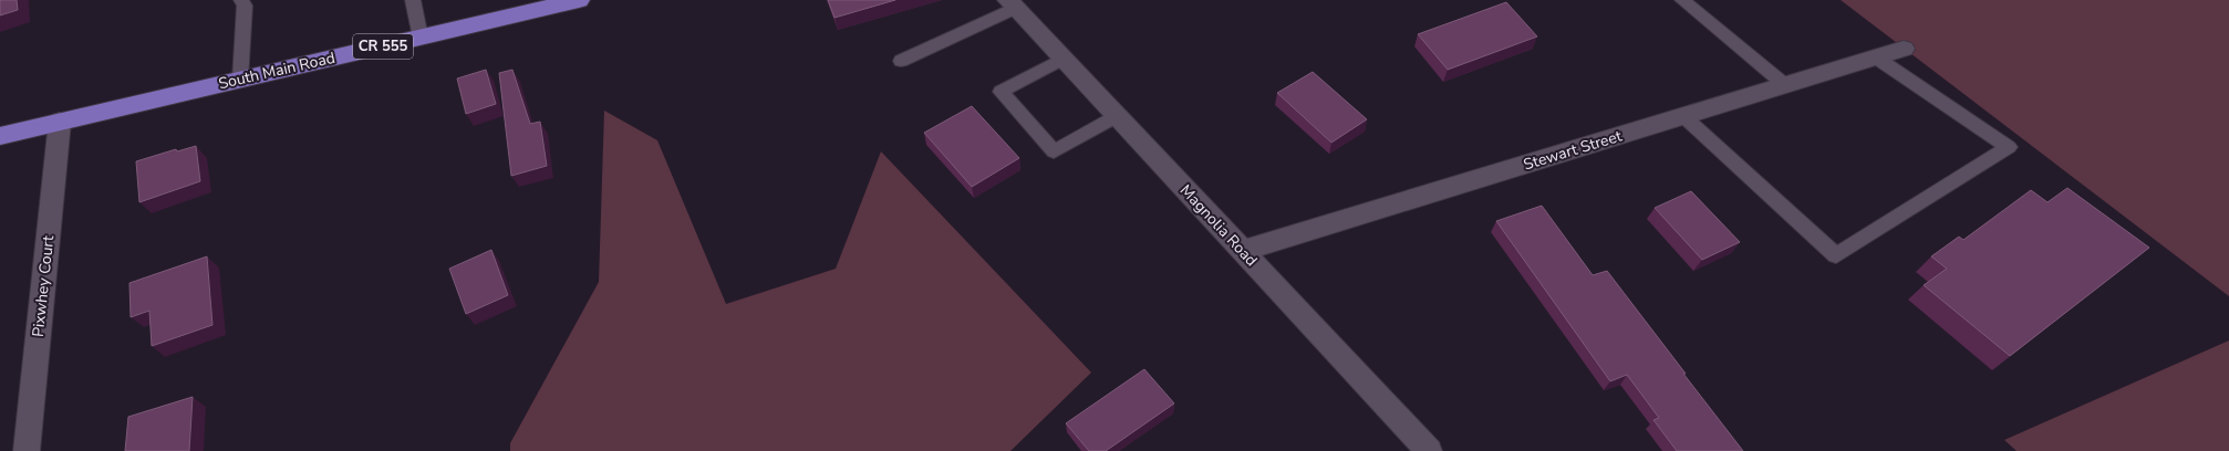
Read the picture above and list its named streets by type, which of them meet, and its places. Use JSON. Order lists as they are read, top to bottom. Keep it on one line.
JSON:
{"streets":{"main road":["CR 555","South Main Road"],"street":["Stewart Street","Magnolia Road","Pixwhey Court"]},"crossings":[["South Main Road","Pixwhey Court"],["Stewart Street","Magnolia Road"]]}
